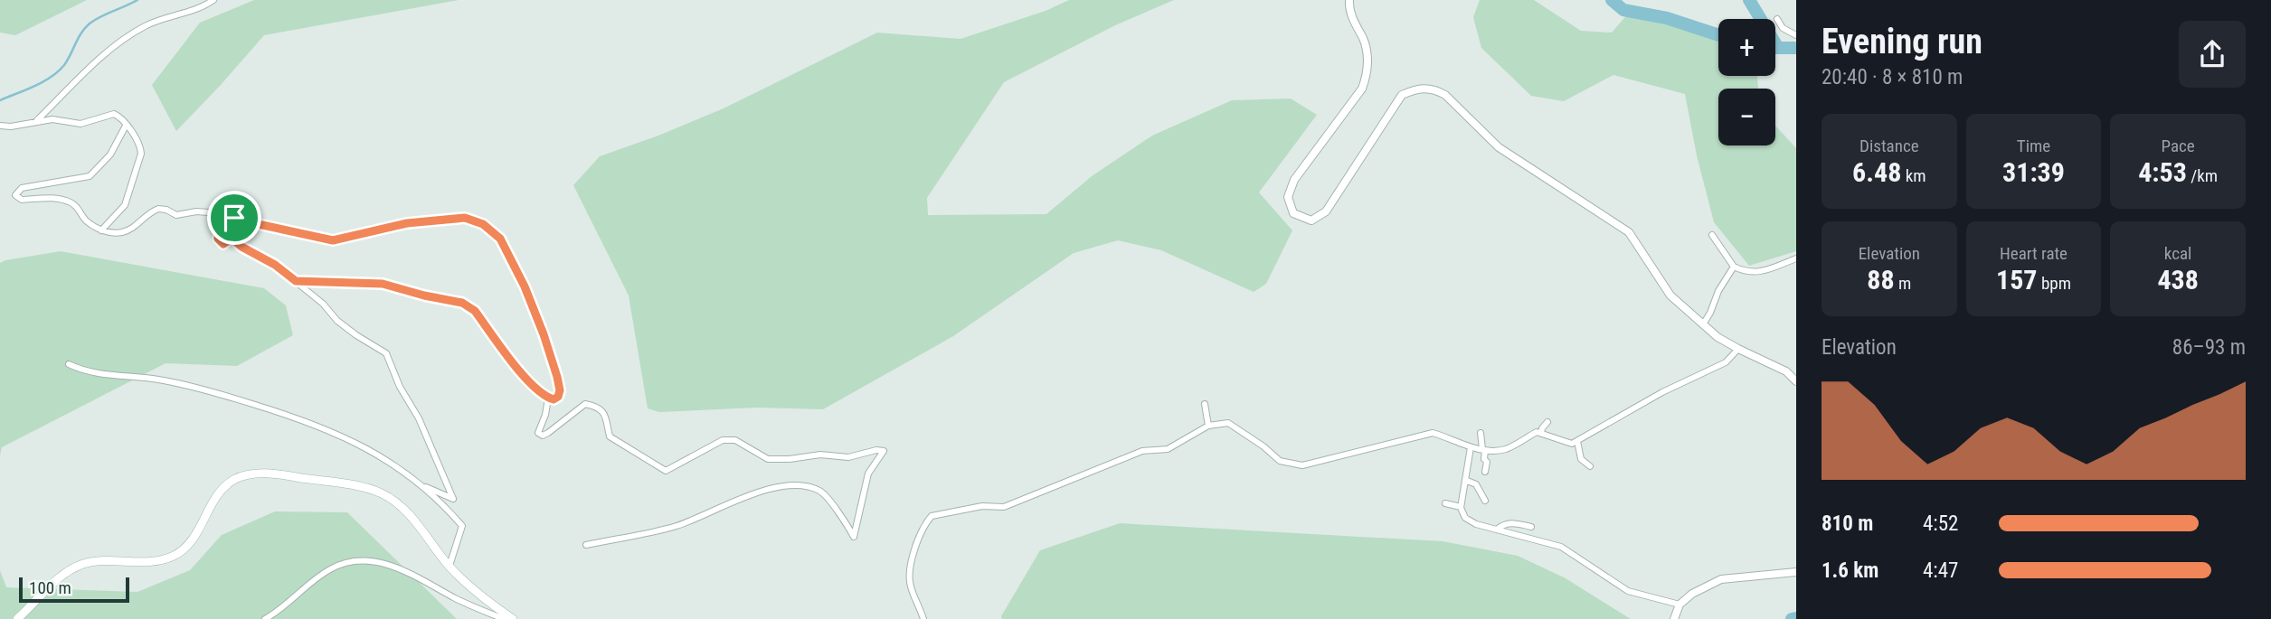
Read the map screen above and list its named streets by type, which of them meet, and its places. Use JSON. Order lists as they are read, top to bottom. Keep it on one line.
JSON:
{"scale_bar":"100 m","page":{"heading":["Evening run","20:40 · 8 × 810 m"],"map_buttons":["+","−"],"stats":[["Distance","6.48 km"],["Time","31:39"],["Pace","4:53 /km"],["Elevation","88 m"],["Heart rate","157 bpm"],["kcal","438"]],"chart":["Elevation","86–93 m"],"list":[{"name":"810 m","note":"4:52"},{"name":"1.6 km","note":"4:47"}],"scale":"100 m"}}
